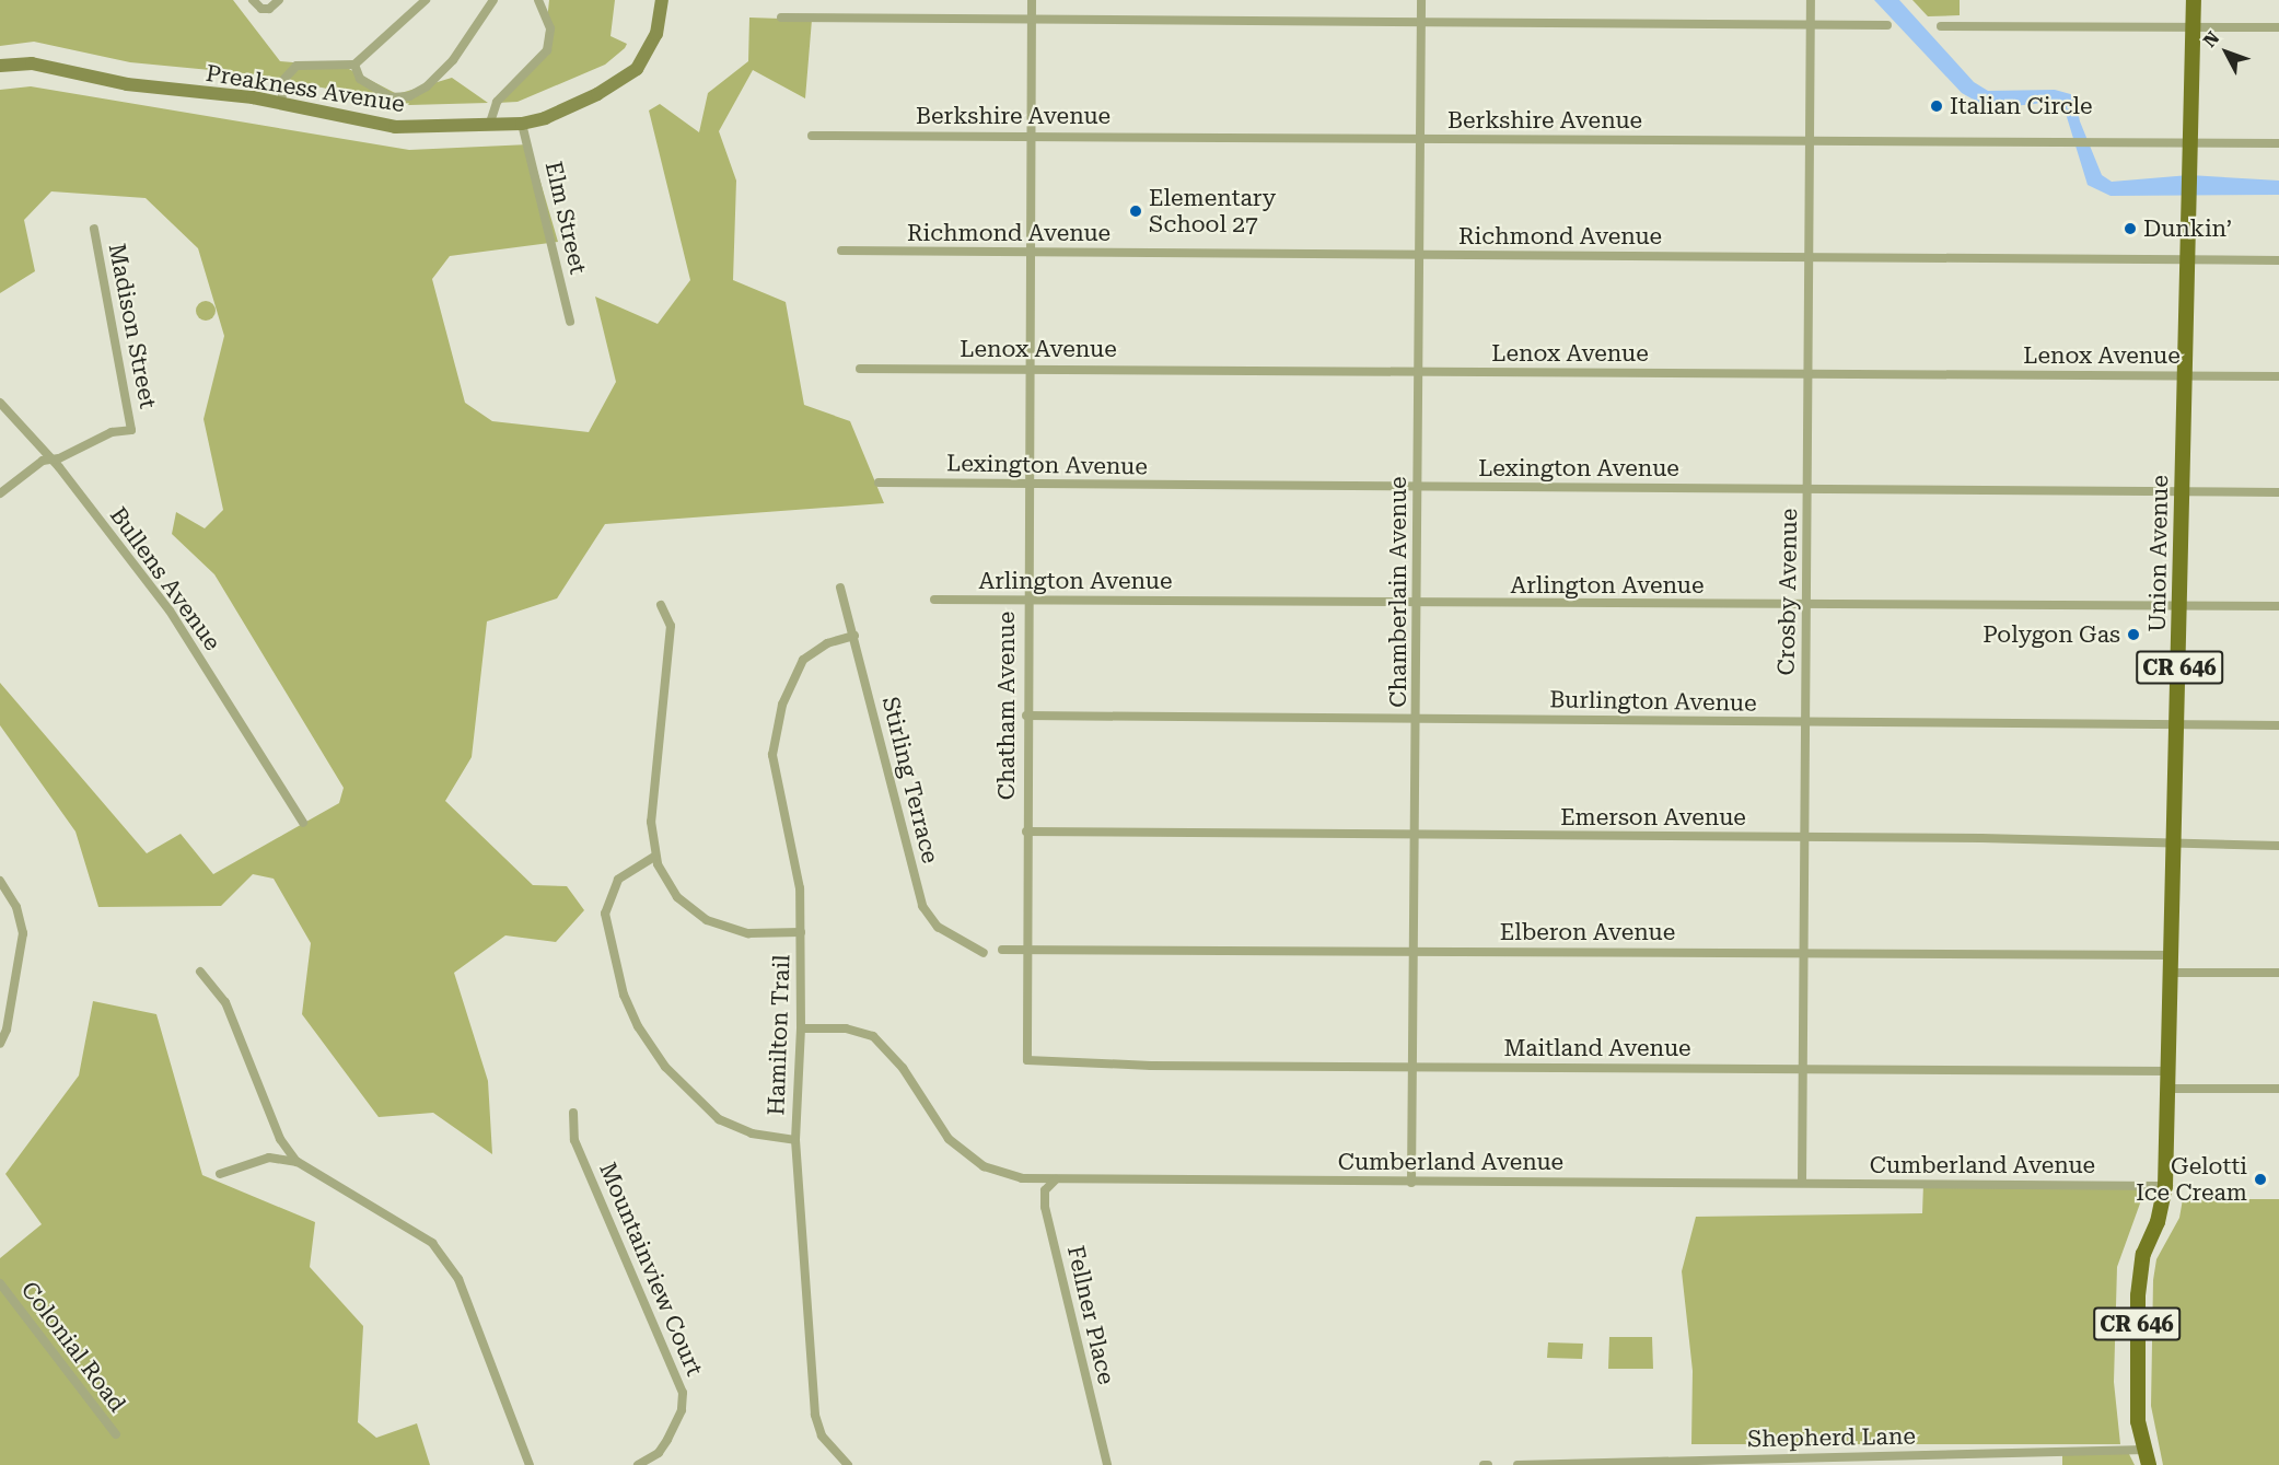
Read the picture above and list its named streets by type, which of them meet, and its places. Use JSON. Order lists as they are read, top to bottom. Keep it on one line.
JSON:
{"streets":{"main road":["Preakness Avenue","Union Avenue","CR 646"],"street":["Berkshire Avenue","Elm Street","Richmond Avenue","Madison Street","Lenox Avenue","Lexington Avenue","Bullens Avenue","Arlington Avenue","Chamberlain Avenue","Crosby Avenue","Burlington Avenue","Chatham Avenue","Stirling Terrace","Emerson Avenue","Elberon Avenue","Hamilton Trail","Maitland Avenue","Cumberland Avenue","Mountainview Court","Fellner Place","Colonial Road","Shepherd Lane"]},"crossings":[["Preakness Avenue","Elm Street"],["Berkshire Avenue","Union Avenue"],["Berkshire Avenue","Chamberlain Avenue"],["Berkshire Avenue","Crosby Avenue"],["Berkshire Avenue","Chatham Avenue"],["Richmond Avenue","Union Avenue"],["Richmond Avenue","Chamberlain Avenue"],["Richmond Avenue","Crosby Avenue"],["Richmond Avenue","Chatham Avenue"],["Madison Street","Bullens Avenue"],["Lenox Avenue","Union Avenue"],["Lenox Avenue","Chamberlain Avenue"],["Lenox Avenue","Crosby Avenue"],["Lenox Avenue","Chatham Avenue"],["Lexington Avenue","Union Avenue"],["Lexington Avenue","Chamberlain Avenue"],["Lexington Avenue","Crosby Avenue"],["Lexington Avenue","Chatham Avenue"],["Union Avenue","Arlington Avenue"],["Union Avenue","CR 646"],["Union Avenue","Burlington Avenue"],["Union Avenue","Emerson Avenue"],["Union Avenue","Elberon Avenue"],["Union Avenue","Maitland Avenue"],["Union Avenue","Cumberland Avenue"],["Arlington Avenue","Chamberlain Avenue"],["Arlington Avenue","Crosby Avenue"],["Arlington Avenue","Chatham Avenue"],["Chamberlain Avenue","Burlington Avenue"],["Chamberlain Avenue","Emerson Avenue"],["Chamberlain Avenue","Elberon Avenue"],["Chamberlain Avenue","Maitland Avenue"],["Chamberlain Avenue","Cumberland Avenue"],["Crosby Avenue","Burlington Avenue"],["Crosby Avenue","Emerson Avenue"],["Crosby Avenue","Elberon Avenue"],["Crosby Avenue","Maitland Avenue"],["Crosby Avenue","Cumberland Avenue"],["CR 646","Cumberland Avenue"],["CR 646","Shepherd Lane"],["Burlington Avenue","Chatham Avenue"],["Chatham Avenue","Emerson Avenue"],["Chatham Avenue","Elberon Avenue"],["Chatham Avenue","Maitland Avenue"],["Stirling Terrace","Hamilton Trail"],["Hamilton Trail","Cumberland Avenue"],["Cumberland Avenue","Fellner Place"]],"places":["Italian Circle","Elementary School 27","Dunkin’","Polygon Gas","Gelotti Ice Cream"],"north":"top left"}
